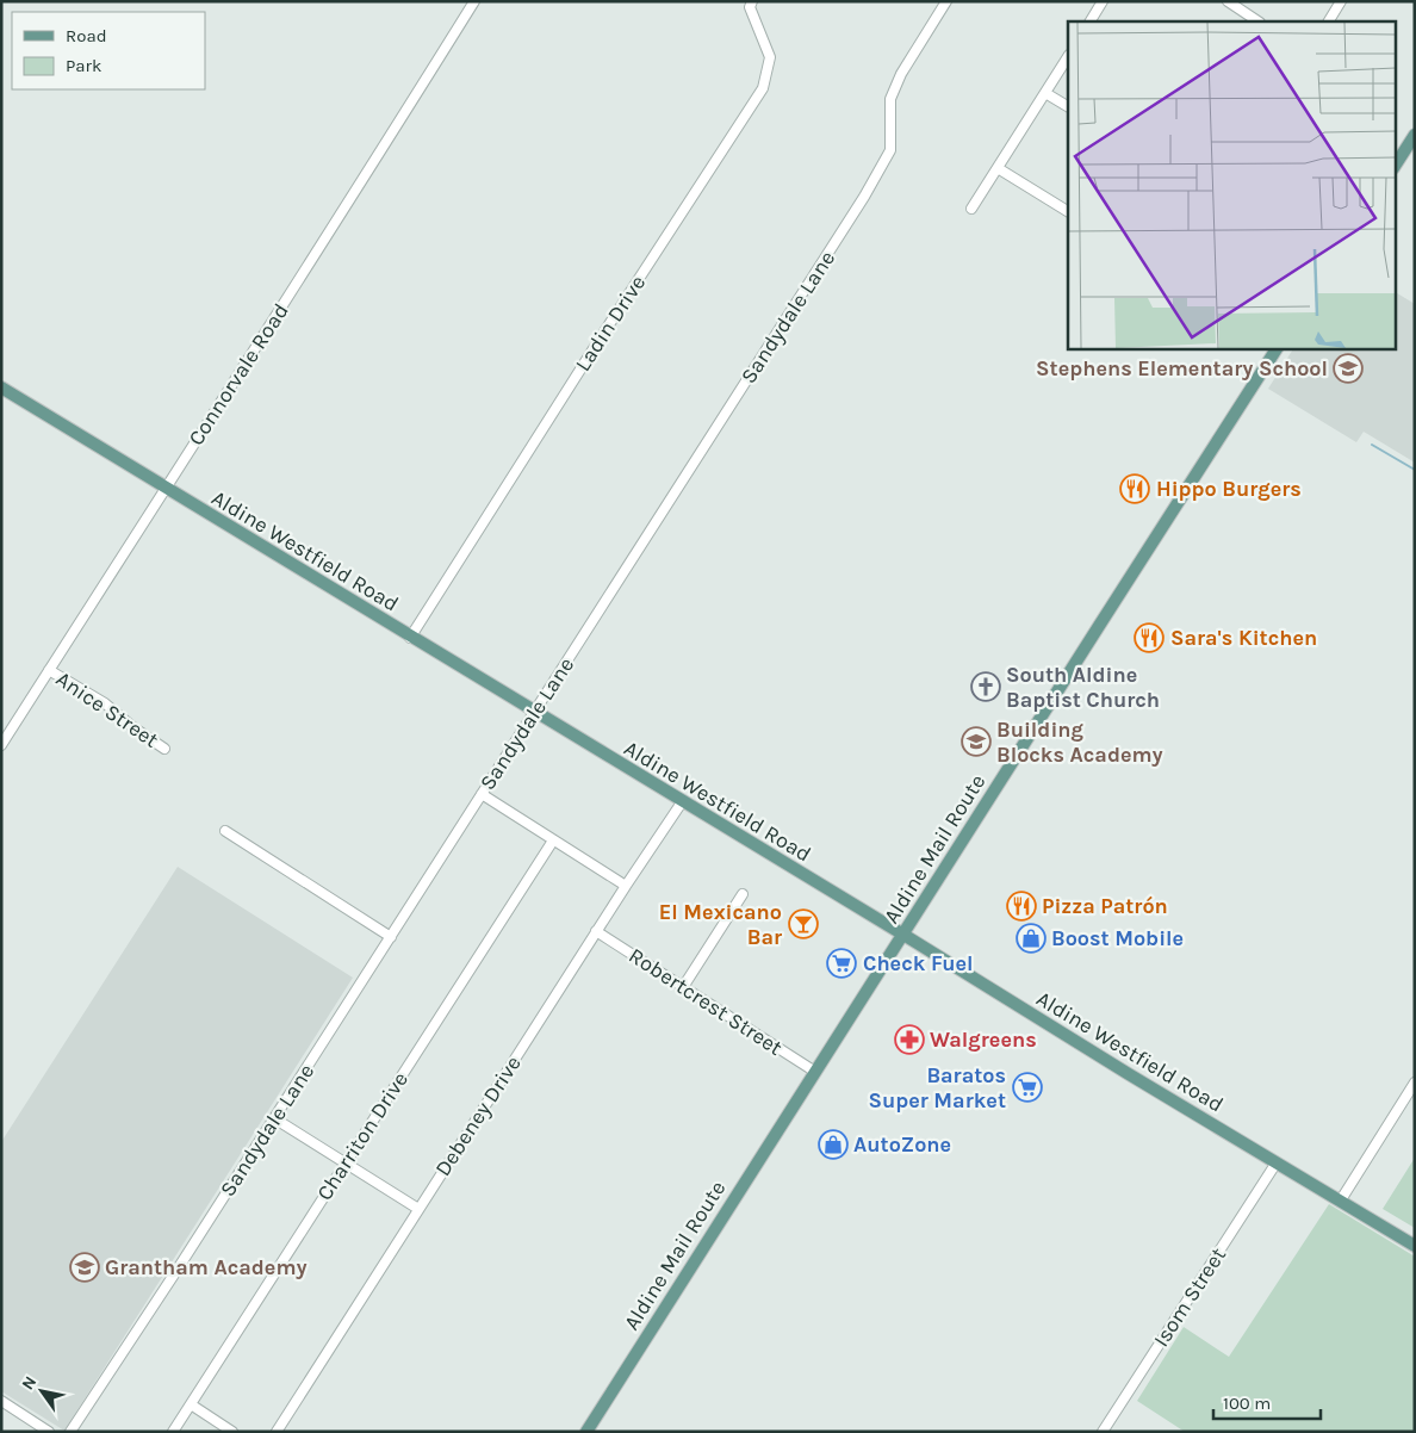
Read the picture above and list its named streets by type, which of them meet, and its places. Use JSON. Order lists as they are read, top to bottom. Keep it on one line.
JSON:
{"streets":{"main road":["Aldine Westfield Road","Aldine Mail Route"],"street":["Sandydale Lane","Ladin Drive","Connorvale Road","Anice Street","Robertcrest Street","Debeney Drive","Charriton Drive","Isom Street"]},"crossings":[["Sandydale Lane","Aldine Westfield Road"],["Ladin Drive","Aldine Westfield Road"],["Connorvale Road","Aldine Westfield Road"],["Connorvale Road","Anice Street"],["Aldine Westfield Road","Aldine Mail Route"],["Aldine Westfield Road","Debeney Drive"],["Aldine Westfield Road","Isom Street"],["Aldine Mail Route","Robertcrest Street"],["Robertcrest Street","Debeney Drive"]],"places":{"school or university":["Stephens Elementary School","Building Blocks Academy","Grantham Academy"],"restaurant":["Hippo Burgers","Sara's Kitchen","Pizza Patrón"],"church":["South Aldine Baptist Church"],"bar":["El Mexicano Bar"],"shop":["Boost Mobile","AutoZone"],"supermarket":["Check Fuel","Baratos Super Market"],"pharmacy":["Walgreens"]},"legend":["Road","Park"],"scale_bar":"100 m","north":"top left"}
